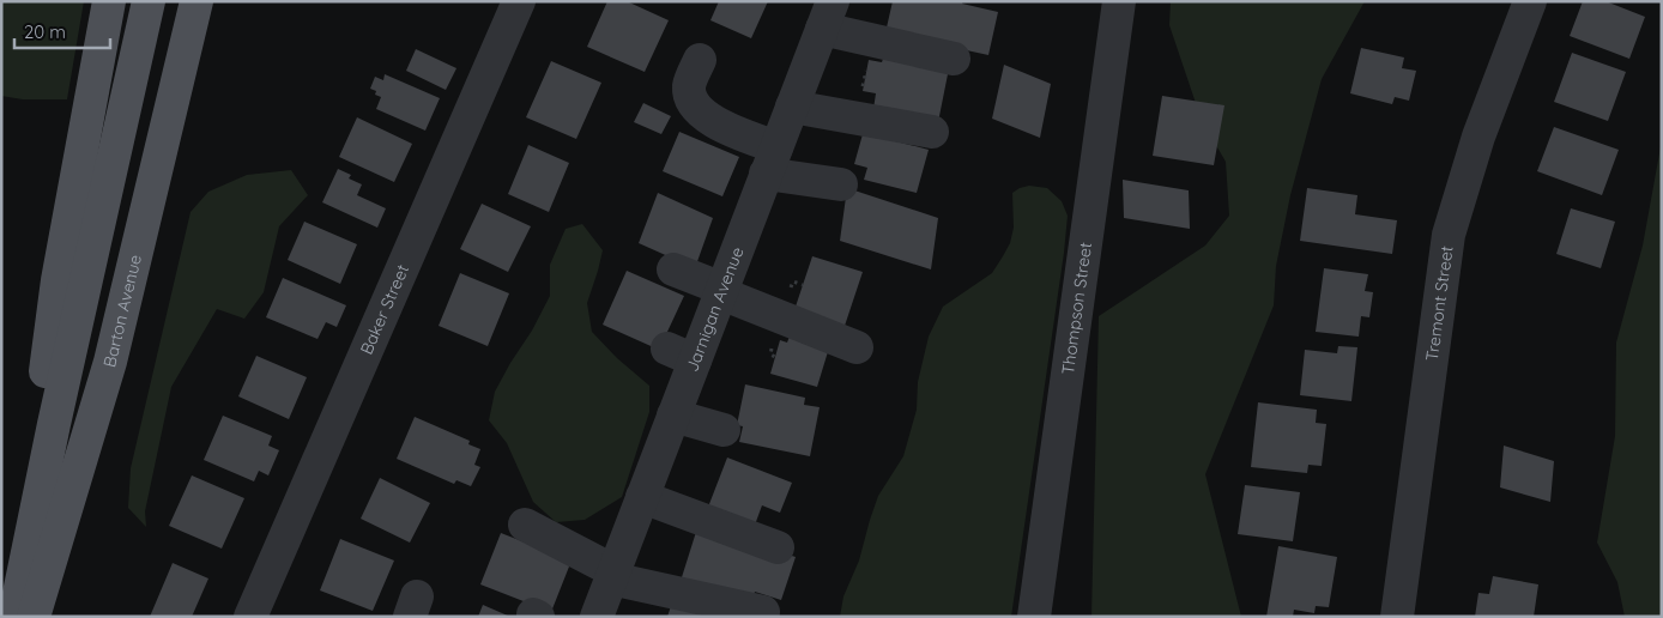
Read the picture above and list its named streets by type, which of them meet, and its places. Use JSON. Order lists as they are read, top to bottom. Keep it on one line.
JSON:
{"streets":{"main road":["Barton Avenue"],"street":["Tremont Street","Baker Street","Jarnigan Avenue","Thompson Street"]},"scale_bar":"20 m"}
